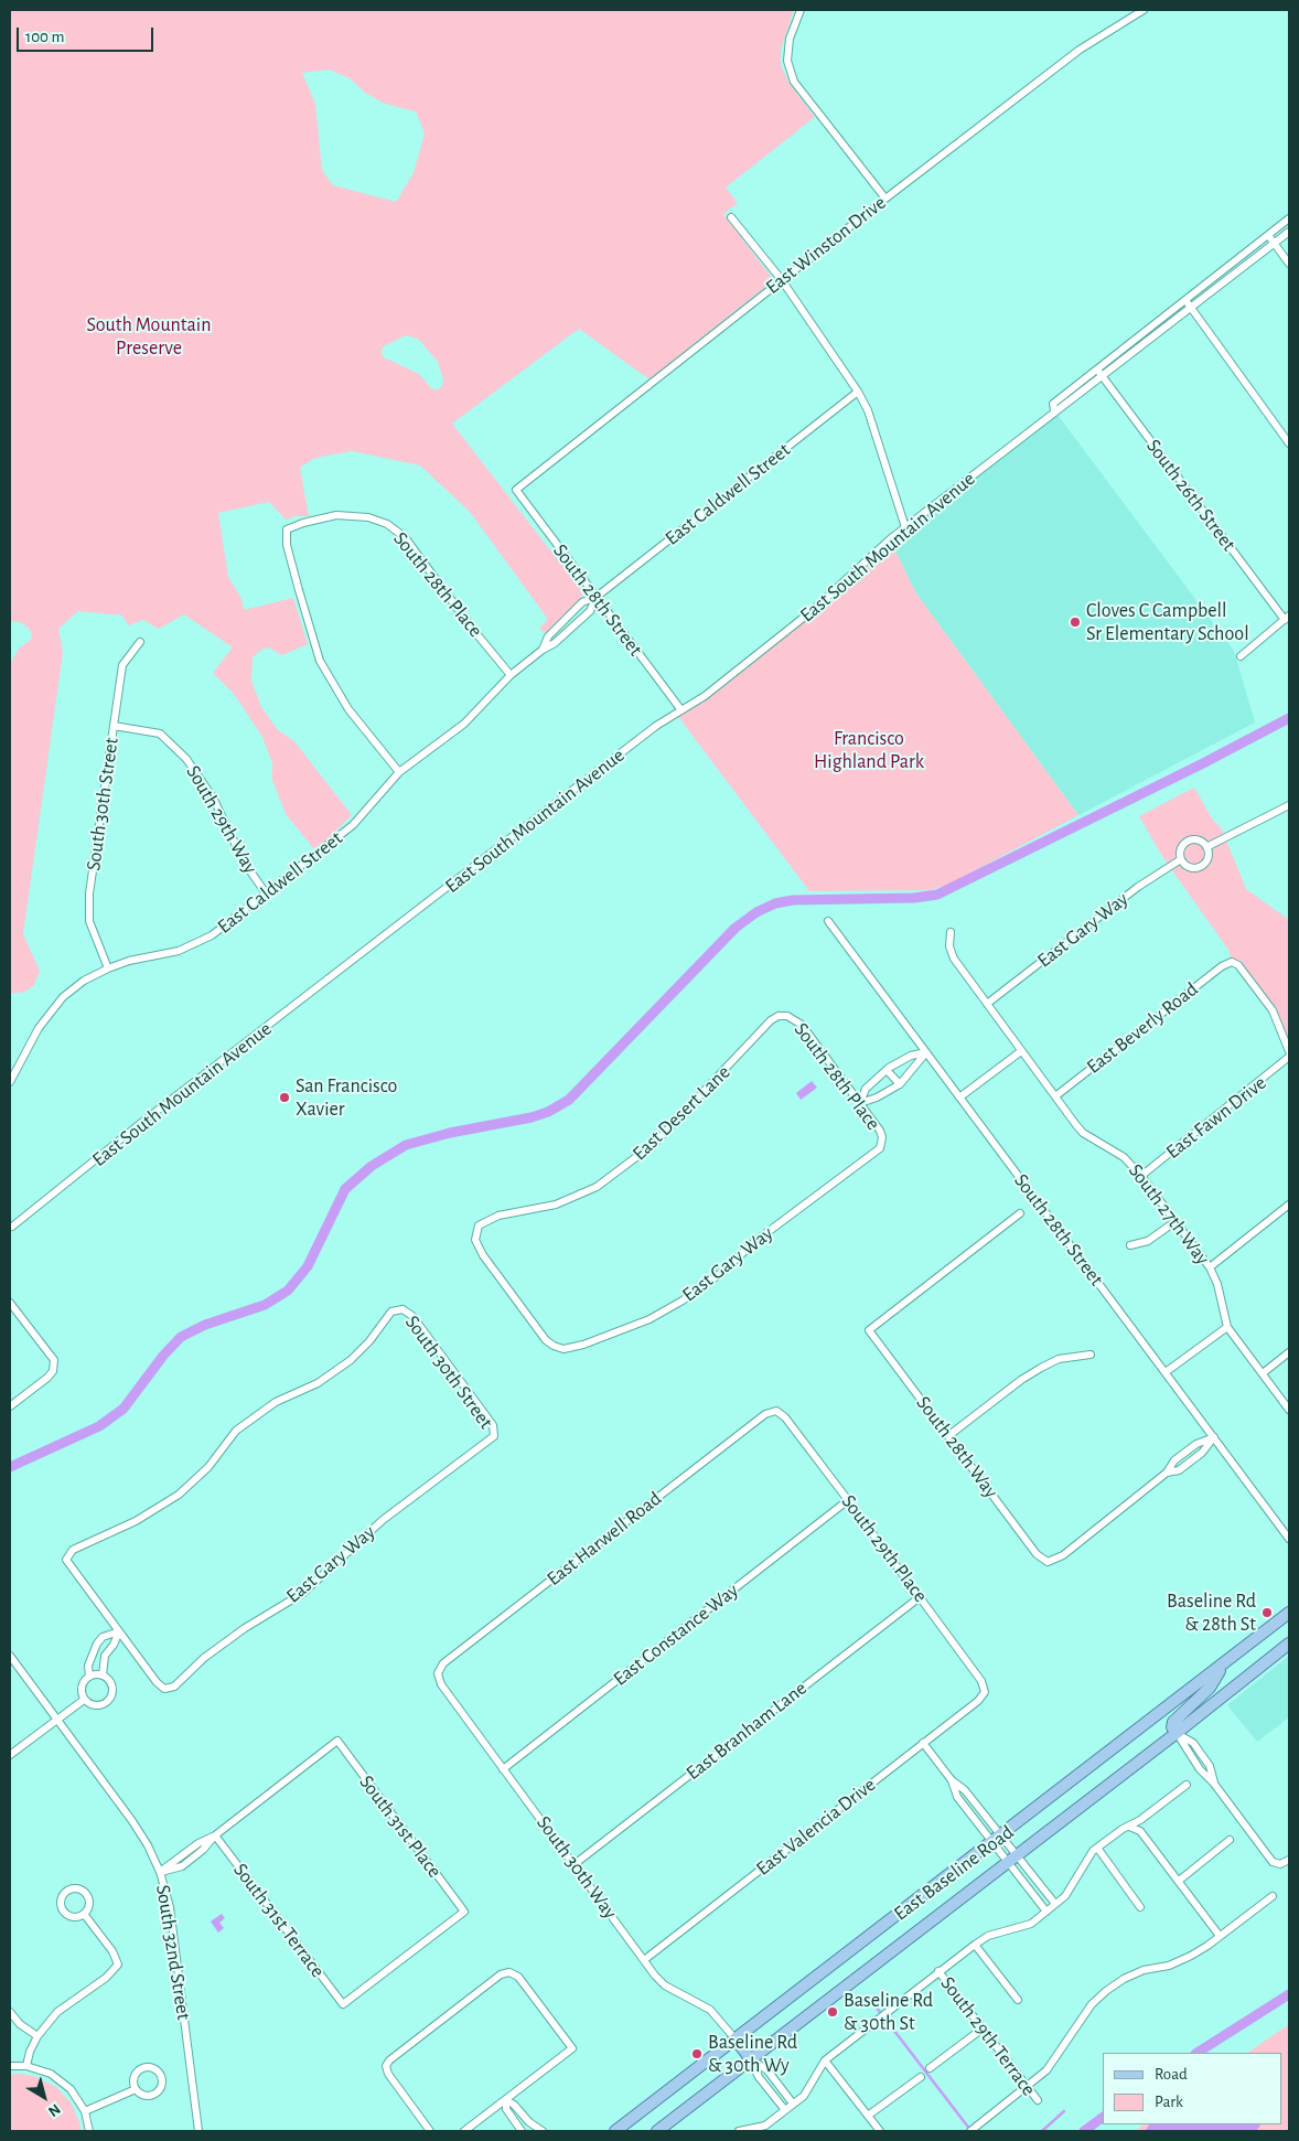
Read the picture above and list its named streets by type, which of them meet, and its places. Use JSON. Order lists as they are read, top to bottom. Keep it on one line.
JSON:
{"streets":{"main road":["East Baseline Road"],"street":["East Winston Drive","East Caldwell Street","South 26th Street","East South Mountain Avenue","South 28th Place","South 28th Street","South 30th Street","South 29th Way","East Gary Way","East Beverly Road","East Desert Lane","East Fawn Drive","South 27th Way","South 28th Way","East Harwell Road","South 29th Place","East Constance Way","East Branham Lane","South 31st Place","East Valencia Drive","South 30th Way","South 31st Terrace","South 32nd Street","South 29th Terrace"]},"crossings":[["East Winston Drive","South 28th Street"],["East Caldwell Street","South 28th Place"],["East Caldwell Street","South 28th Street"],["East Caldwell Street","South 30th Street"],["East Caldwell Street","South 29th Way"],["South 26th Street","East South Mountain Avenue"],["East South Mountain Avenue","South 28th Street"],["South 28th Place","East Gary Way"],["South 28th Place","East Desert Lane"],["South 28th Street","South 28th Way"],["South 30th Street","South 29th Way"],["South 30th Street","East Gary Way"],["East Gary Way","East Desert Lane"],["East Gary Way","South 27th Way"],["East Beverly Road","South 27th Way"],["East Fawn Drive","South 27th Way"],["East Harwell Road","South 29th Place"],["East Harwell Road","South 30th Way"],["South 29th Place","East Constance Way"],["South 29th Place","East Branham Lane"],["South 29th Place","East Valencia Drive"],["East Constance Way","South 30th Way"],["East Branham Lane","South 30th Way"],["South 31st Place","South 31st Terrace"],["East Valencia Drive","South 30th Way"],["South 30th Way","East Baseline Road"]],"parks":["South Mountain Preserve","Francisco Highland Park"],"places":["Cloves C Campbell Sr Elementary School","San Francisco Xavier","Baseline Rd & 28th St","Baseline Rd & 30th St","Baseline Rd & 30th Wy"],"legend":["Road","Park"],"scale_bar":"100 m","north":"bottom right"}
